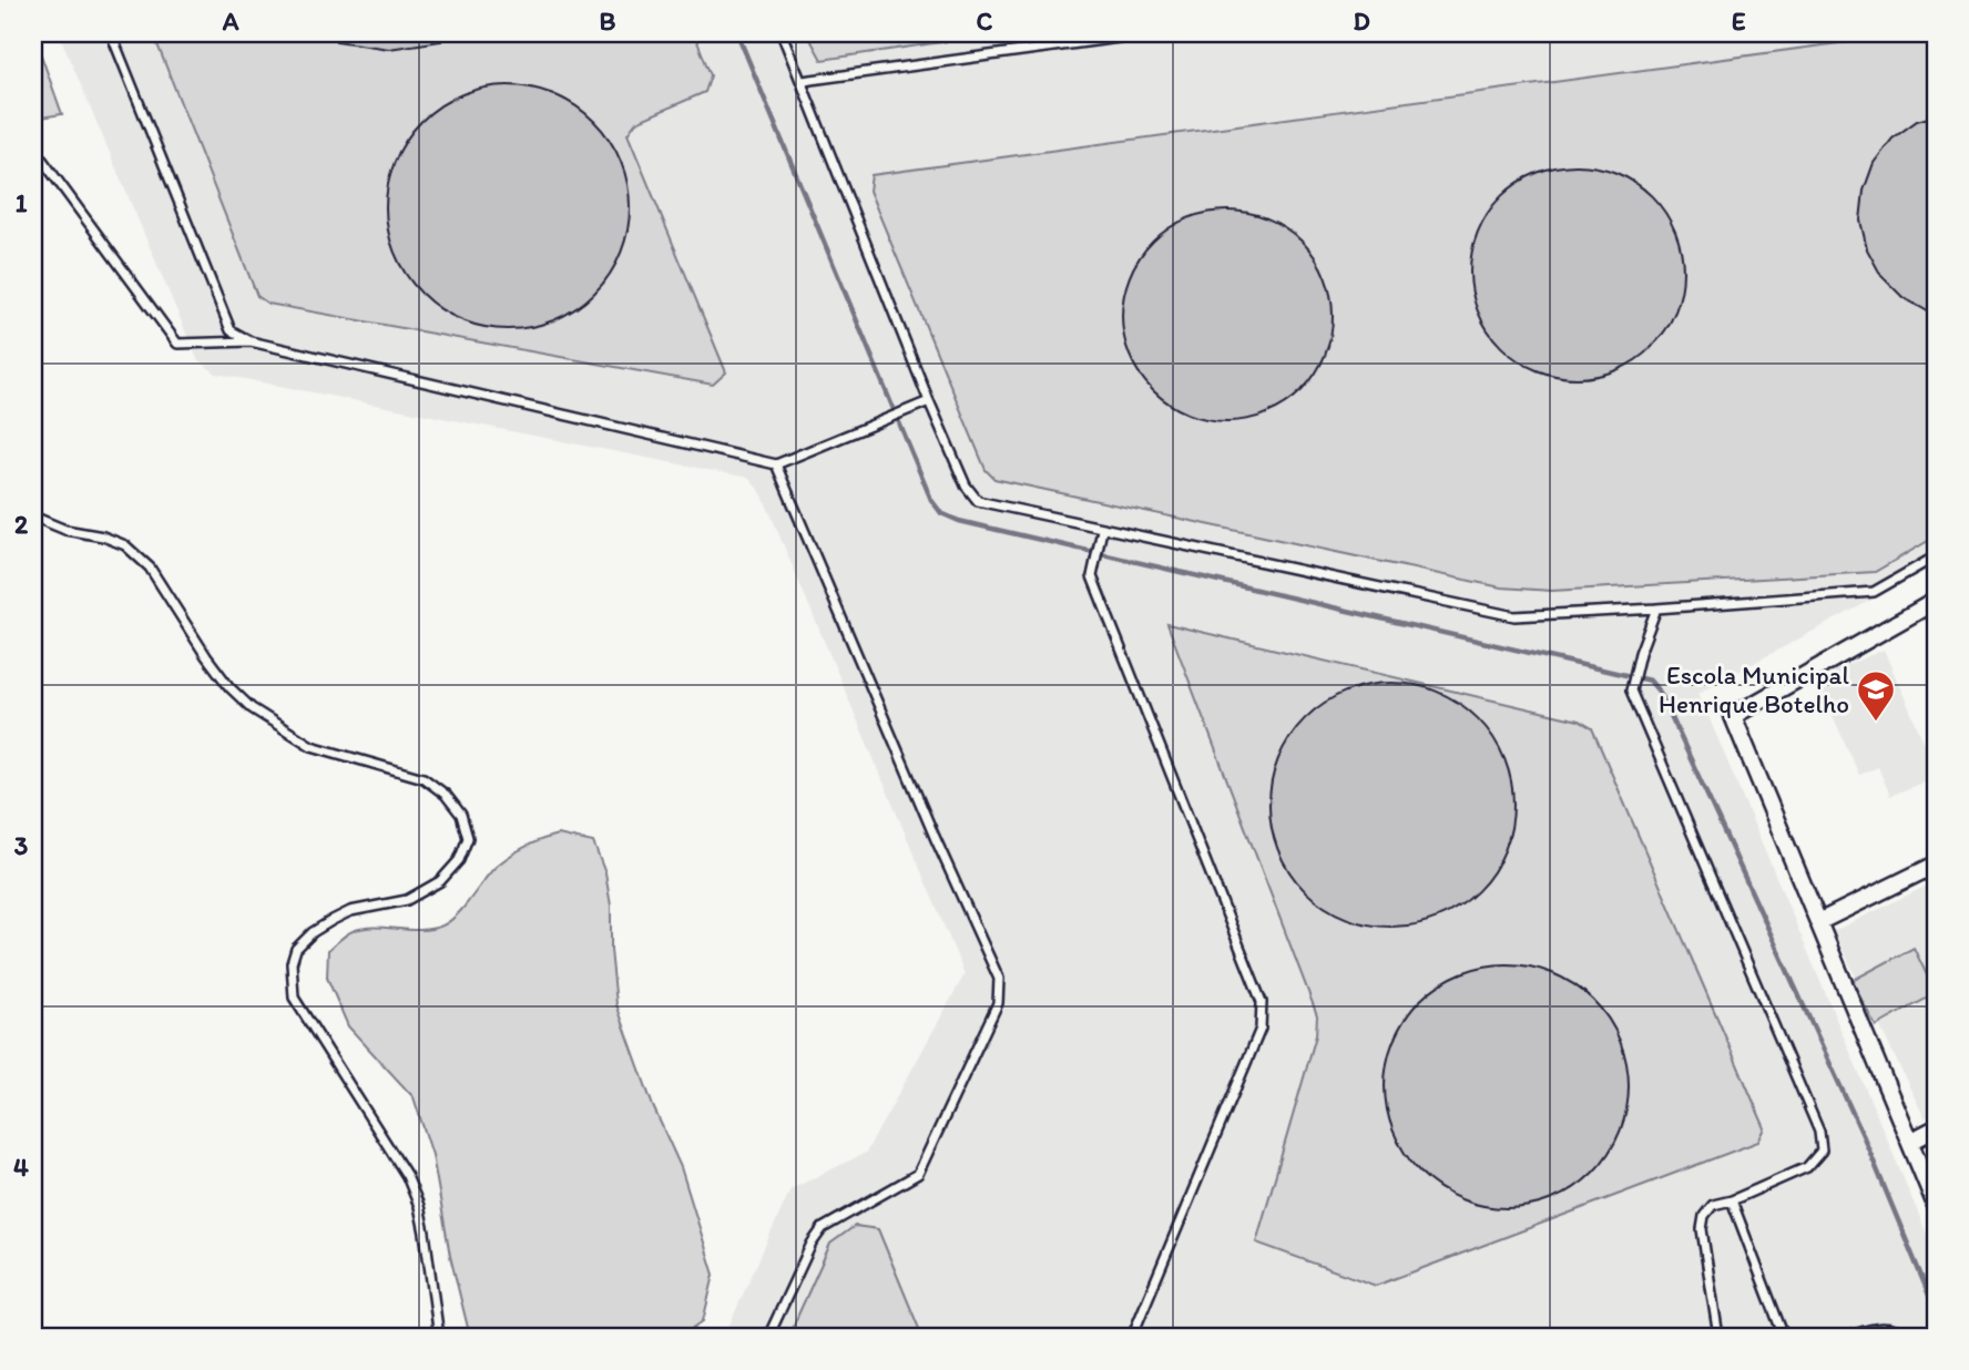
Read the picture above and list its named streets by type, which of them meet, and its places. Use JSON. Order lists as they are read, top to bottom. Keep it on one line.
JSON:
{"places":{"school or university":["Escola Municipal Henrique Botelho"]},"grid":{"columns":["A","B","C","D","E"],"rows":["1","2","3","4"]}}
